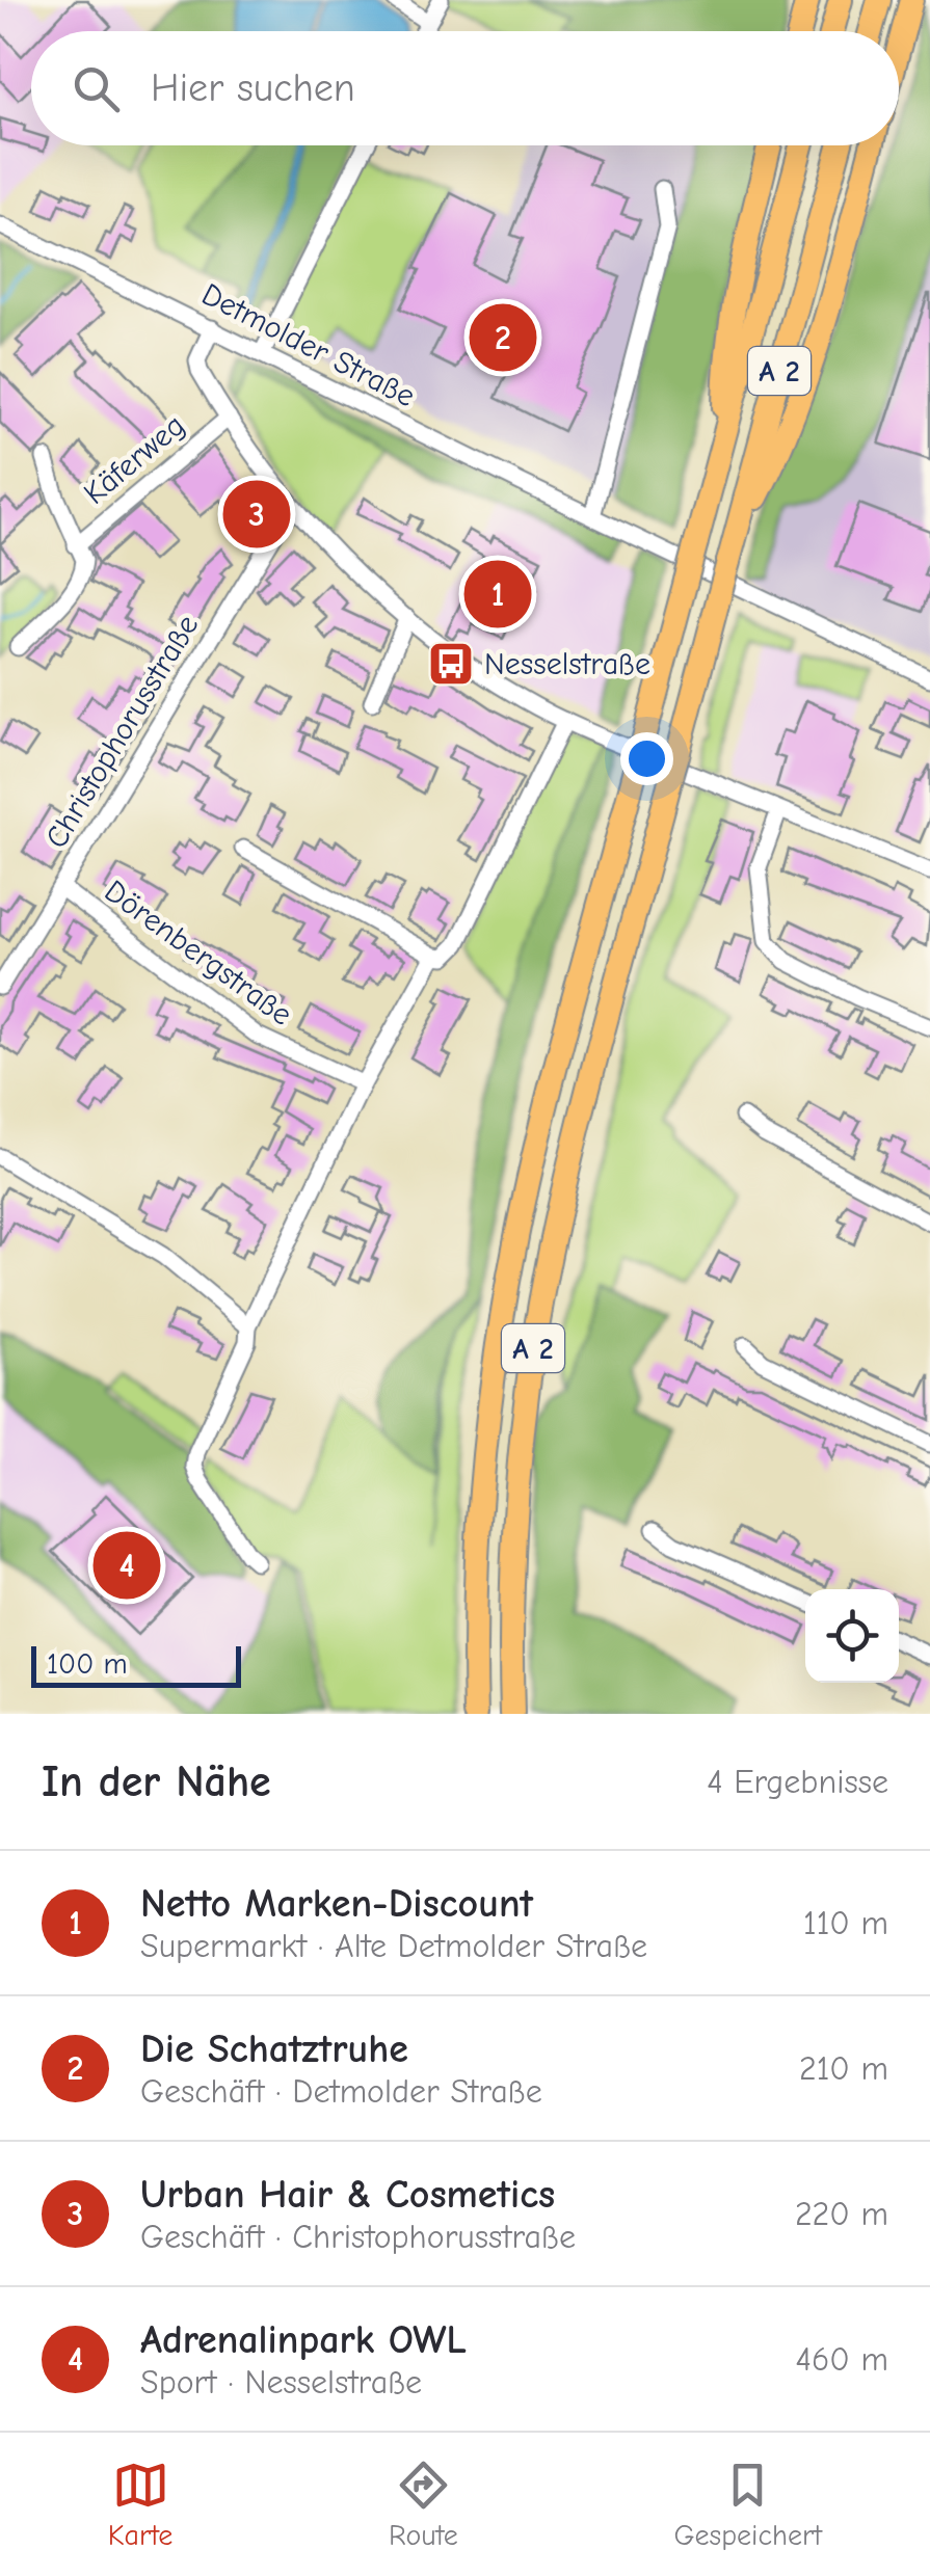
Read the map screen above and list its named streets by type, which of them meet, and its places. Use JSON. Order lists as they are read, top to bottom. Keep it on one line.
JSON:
{"streets":{"highway":["A 2"],"street":["Detmolder Straße","Käferweg","Christophorusstraße","Dörenbergstraße"]},"crossings":[["Christophorusstraße","Dörenbergstraße"]],"places":{"bus stop":["Nesselstraße"]},"scale_bar":"100 m","page":{"search":"Hier suchen","pins":["2","3","1","4"],"scale":"100 m","heading":["In der Nähe","4 Ergebnisse"],"list":[{"mark":"1","name":"Netto Marken-Discount","note":"Supermarkt · Alte Detmolder Straße","value":"110 m"},{"mark":"2","name":"Die Schatztruhe","note":"Geschäft · Detmolder Straße","value":"210 m"},{"mark":"3","name":"Urban Hair & Cosmetics","note":"Geschäft · Christophorusstraße","value":"220 m"},{"mark":"4","name":"Adrenalinpark OWL","note":"Sport · Nesselstraße","value":"460 m"}],"nav":["Karte","Route","Gespeichert"]}}
